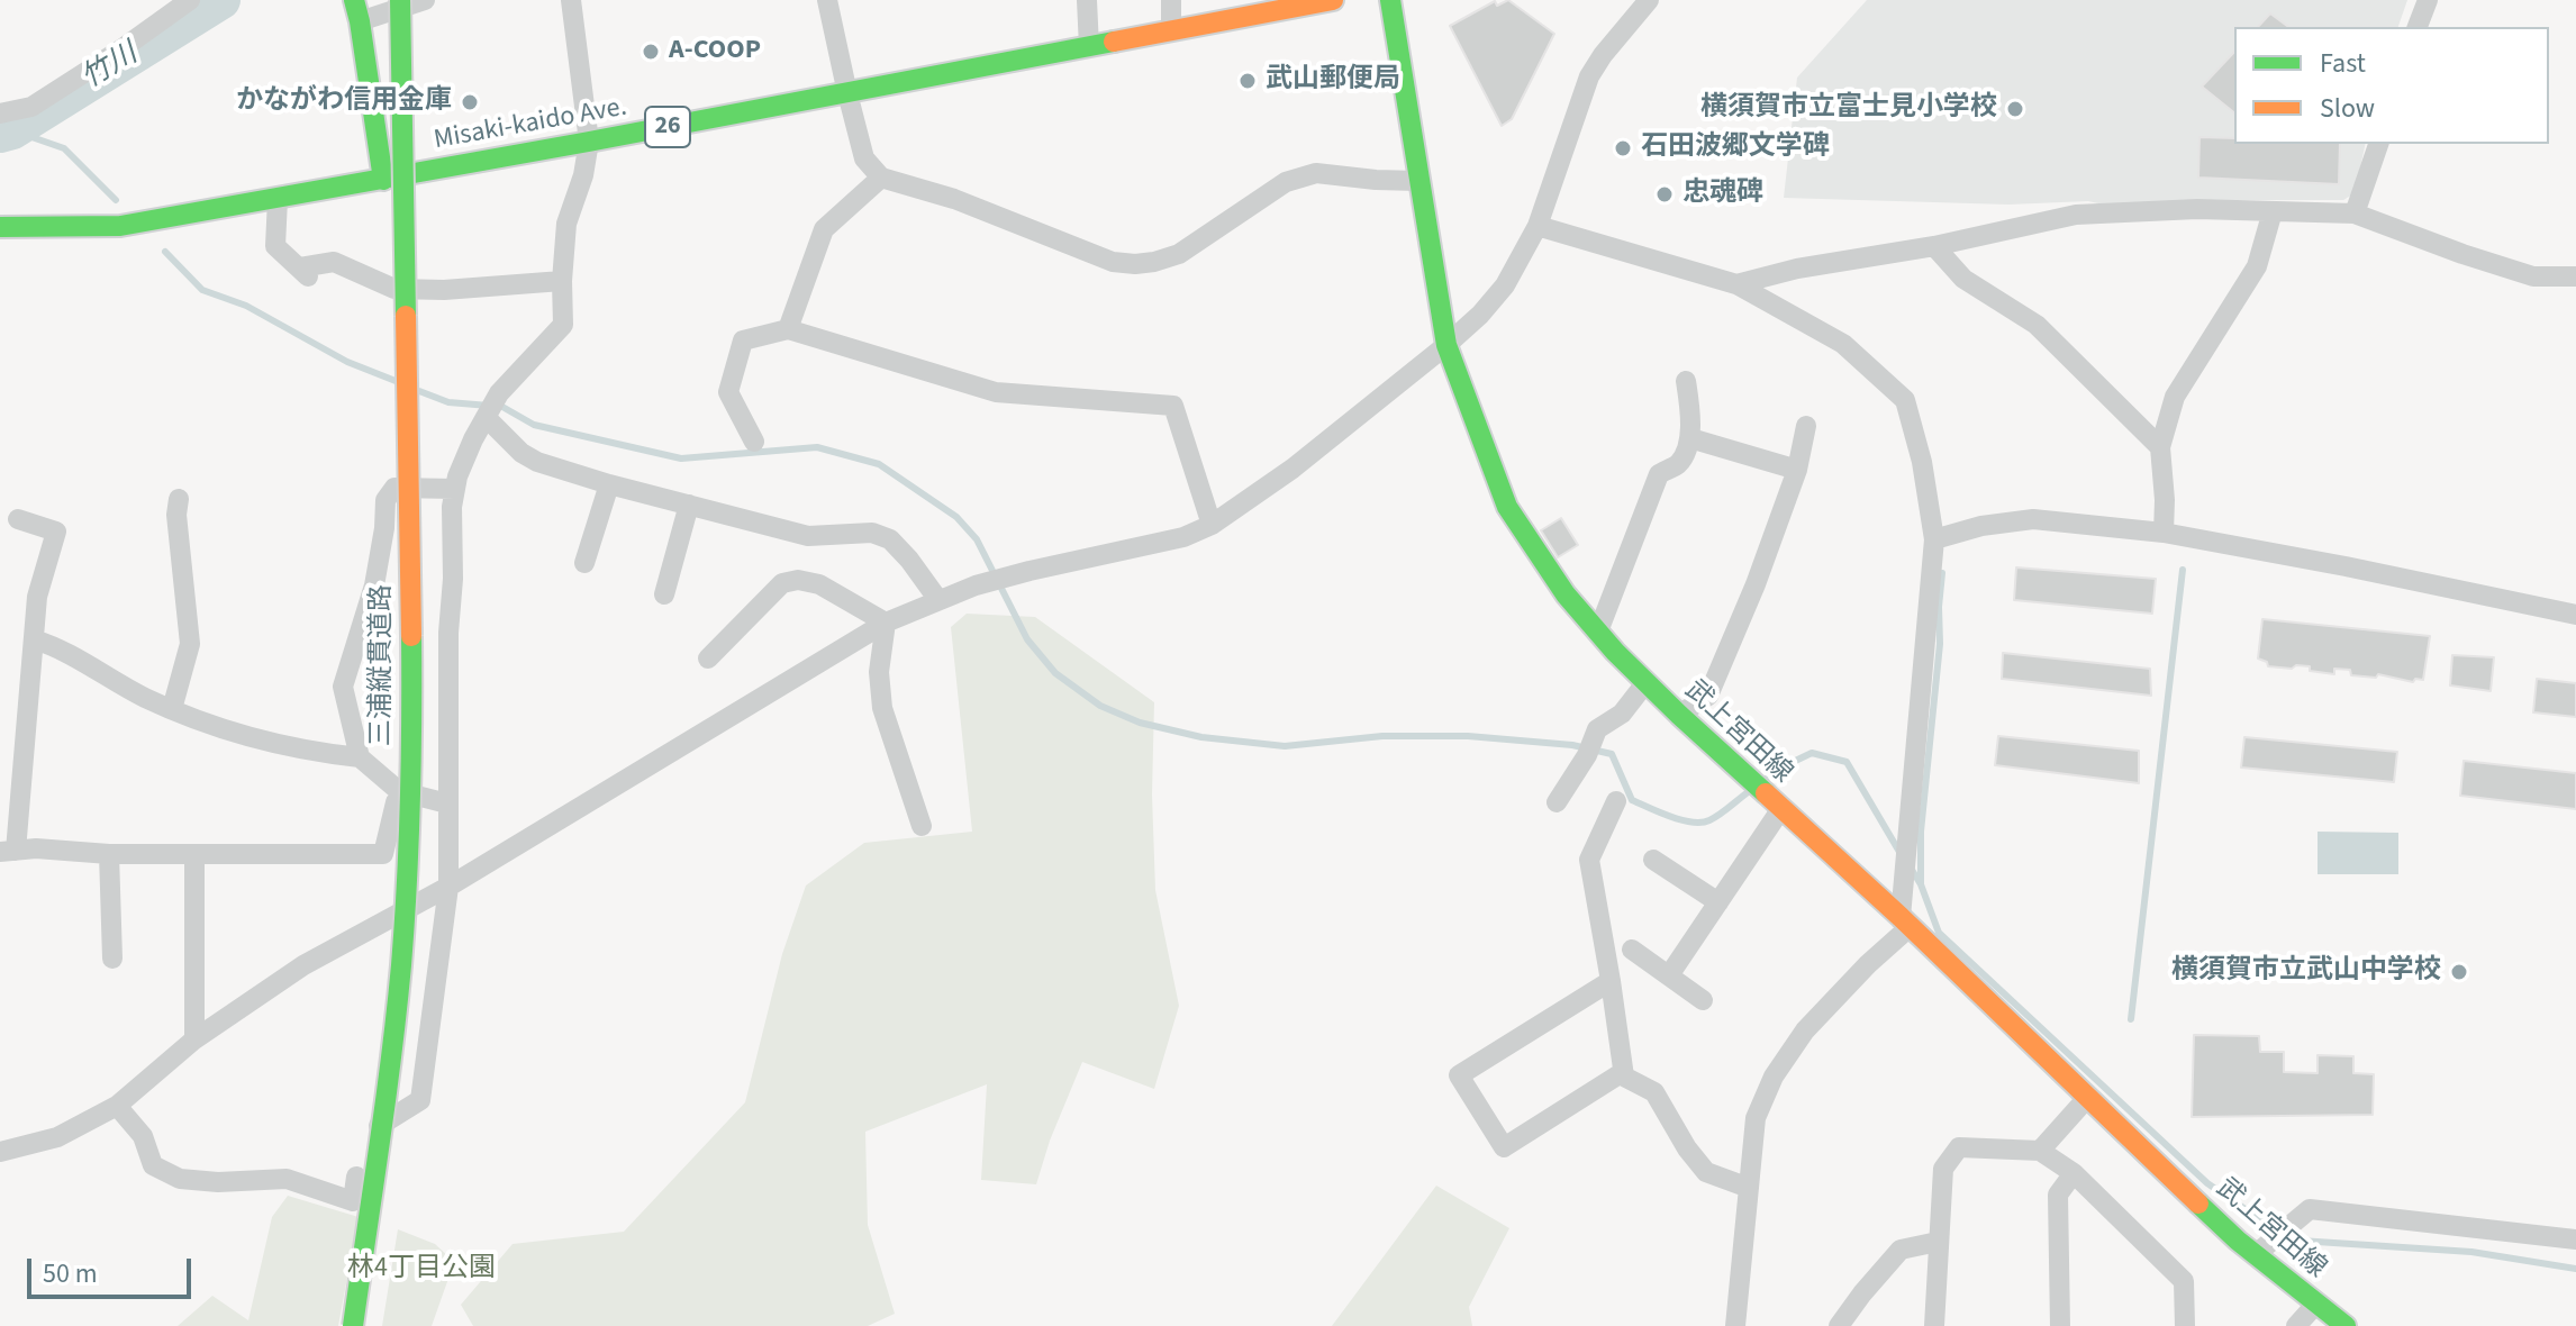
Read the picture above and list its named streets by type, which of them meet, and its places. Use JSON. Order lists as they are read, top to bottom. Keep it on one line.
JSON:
{"streets":{"main road":["Misaki-kaido Ave.","26","三浦縦貫道路","武上宮田線"]},"water":["竹川"],"parks":["林4丁目公園"],"places":["A-COOP","武山郵便局","かながわ信用金庫","横須賀市立富士見小学校","石田波郷文学碑","忠魂碑","横須賀市立武山中学校"],"legend":["Fast","Slow"],"scale_bar":"50 m"}
